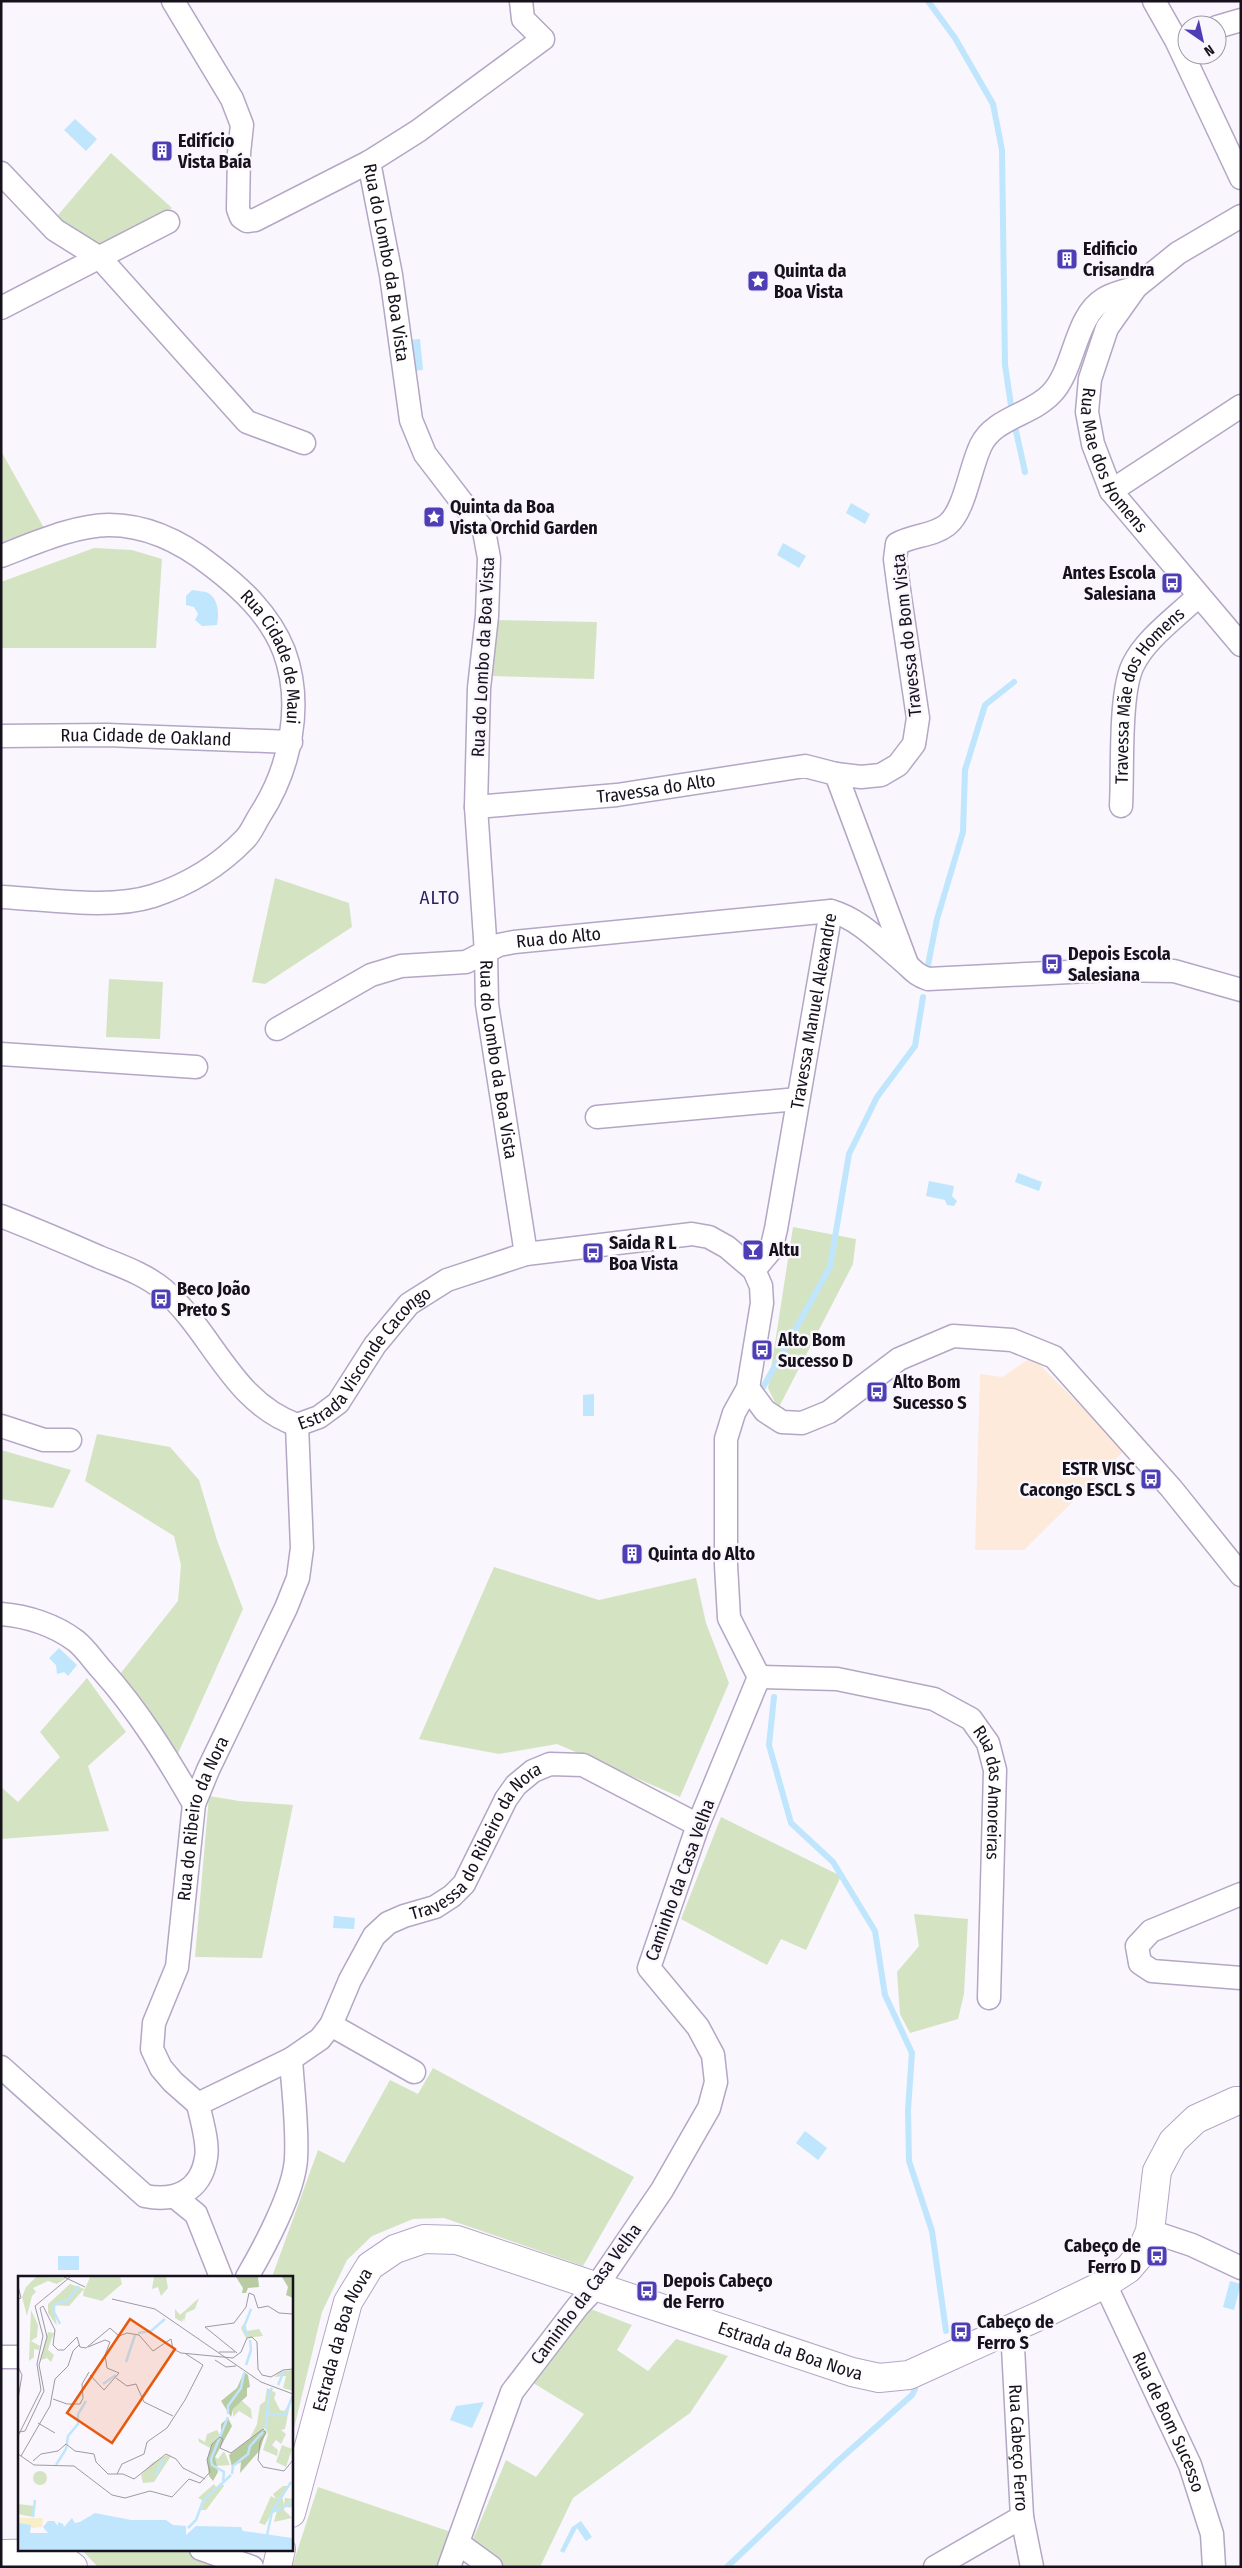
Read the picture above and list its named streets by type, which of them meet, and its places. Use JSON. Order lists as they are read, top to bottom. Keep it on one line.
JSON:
{"streets":{"main road":["Estrada da Boa Nova"],"street":["Rua do Lombo da Boa Vista","Rua Mae dos Homens","Travessa do Bom Vista","Rua Cidade de Maui","Travessa Mãe dos Homens","Rua Cidade de Oakland","Travessa do Alto","Rua do Alto","Travessa Manuel Alexandre","Estrada Visconde Cacongo","Rua das Amoreiras","Rua do Ribeiro da Nora","Travessa do Ribeiro da Nora","Caminho da Casa Velha","Rua de Bom Sucesso","Rua Cabeço Ferro"]},"crossings":[["Rua do Lombo da Boa Vista","Travessa do Alto"],["Rua do Lombo da Boa Vista","Rua do Alto"],["Rua do Lombo da Boa Vista","Estrada Visconde Cacongo"],["Rua Mae dos Homens","Travessa do Bom Vista"],["Rua Mae dos Homens","Travessa Mãe dos Homens"],["Travessa do Bom Vista","Travessa do Alto"],["Rua Cidade de Maui","Rua Cidade de Oakland"],["Rua do Alto","Travessa Manuel Alexandre"],["Travessa Manuel Alexandre","Estrada Visconde Cacongo"],["Estrada Visconde Cacongo","Rua do Ribeiro da Nora"],["Rua das Amoreiras","Caminho da Casa Velha"],["Travessa do Ribeiro da Nora","Caminho da Casa Velha"],["Caminho da Casa Velha","Estrada da Boa Nova"],["Estrada da Boa Nova","Rua de Bom Sucesso"],["Estrada da Boa Nova","Rua Cabeço Ferro"]],"districts":["ALTO"],"places":{"building":["Edifício Vista Baía","Edificio Crisandra","Quinta do Alto"],"place":["Quinta da Boa Vista","Quinta da Boa Vista Orchid Garden"],"bus stop":["Antes Escola Salesiana","Depois Escola Salesiana","Saída R L Boa Vista","Beco João Preto S","Alto Bom Sucesso D","Alto Bom Sucesso S","ESTR VISC Cacongo ESCL S","Cabeço de Ferro D","Depois Cabeço de Ferro","Cabeço de Ferro S"],"bar":["Altu"]},"north":"bottom right"}
